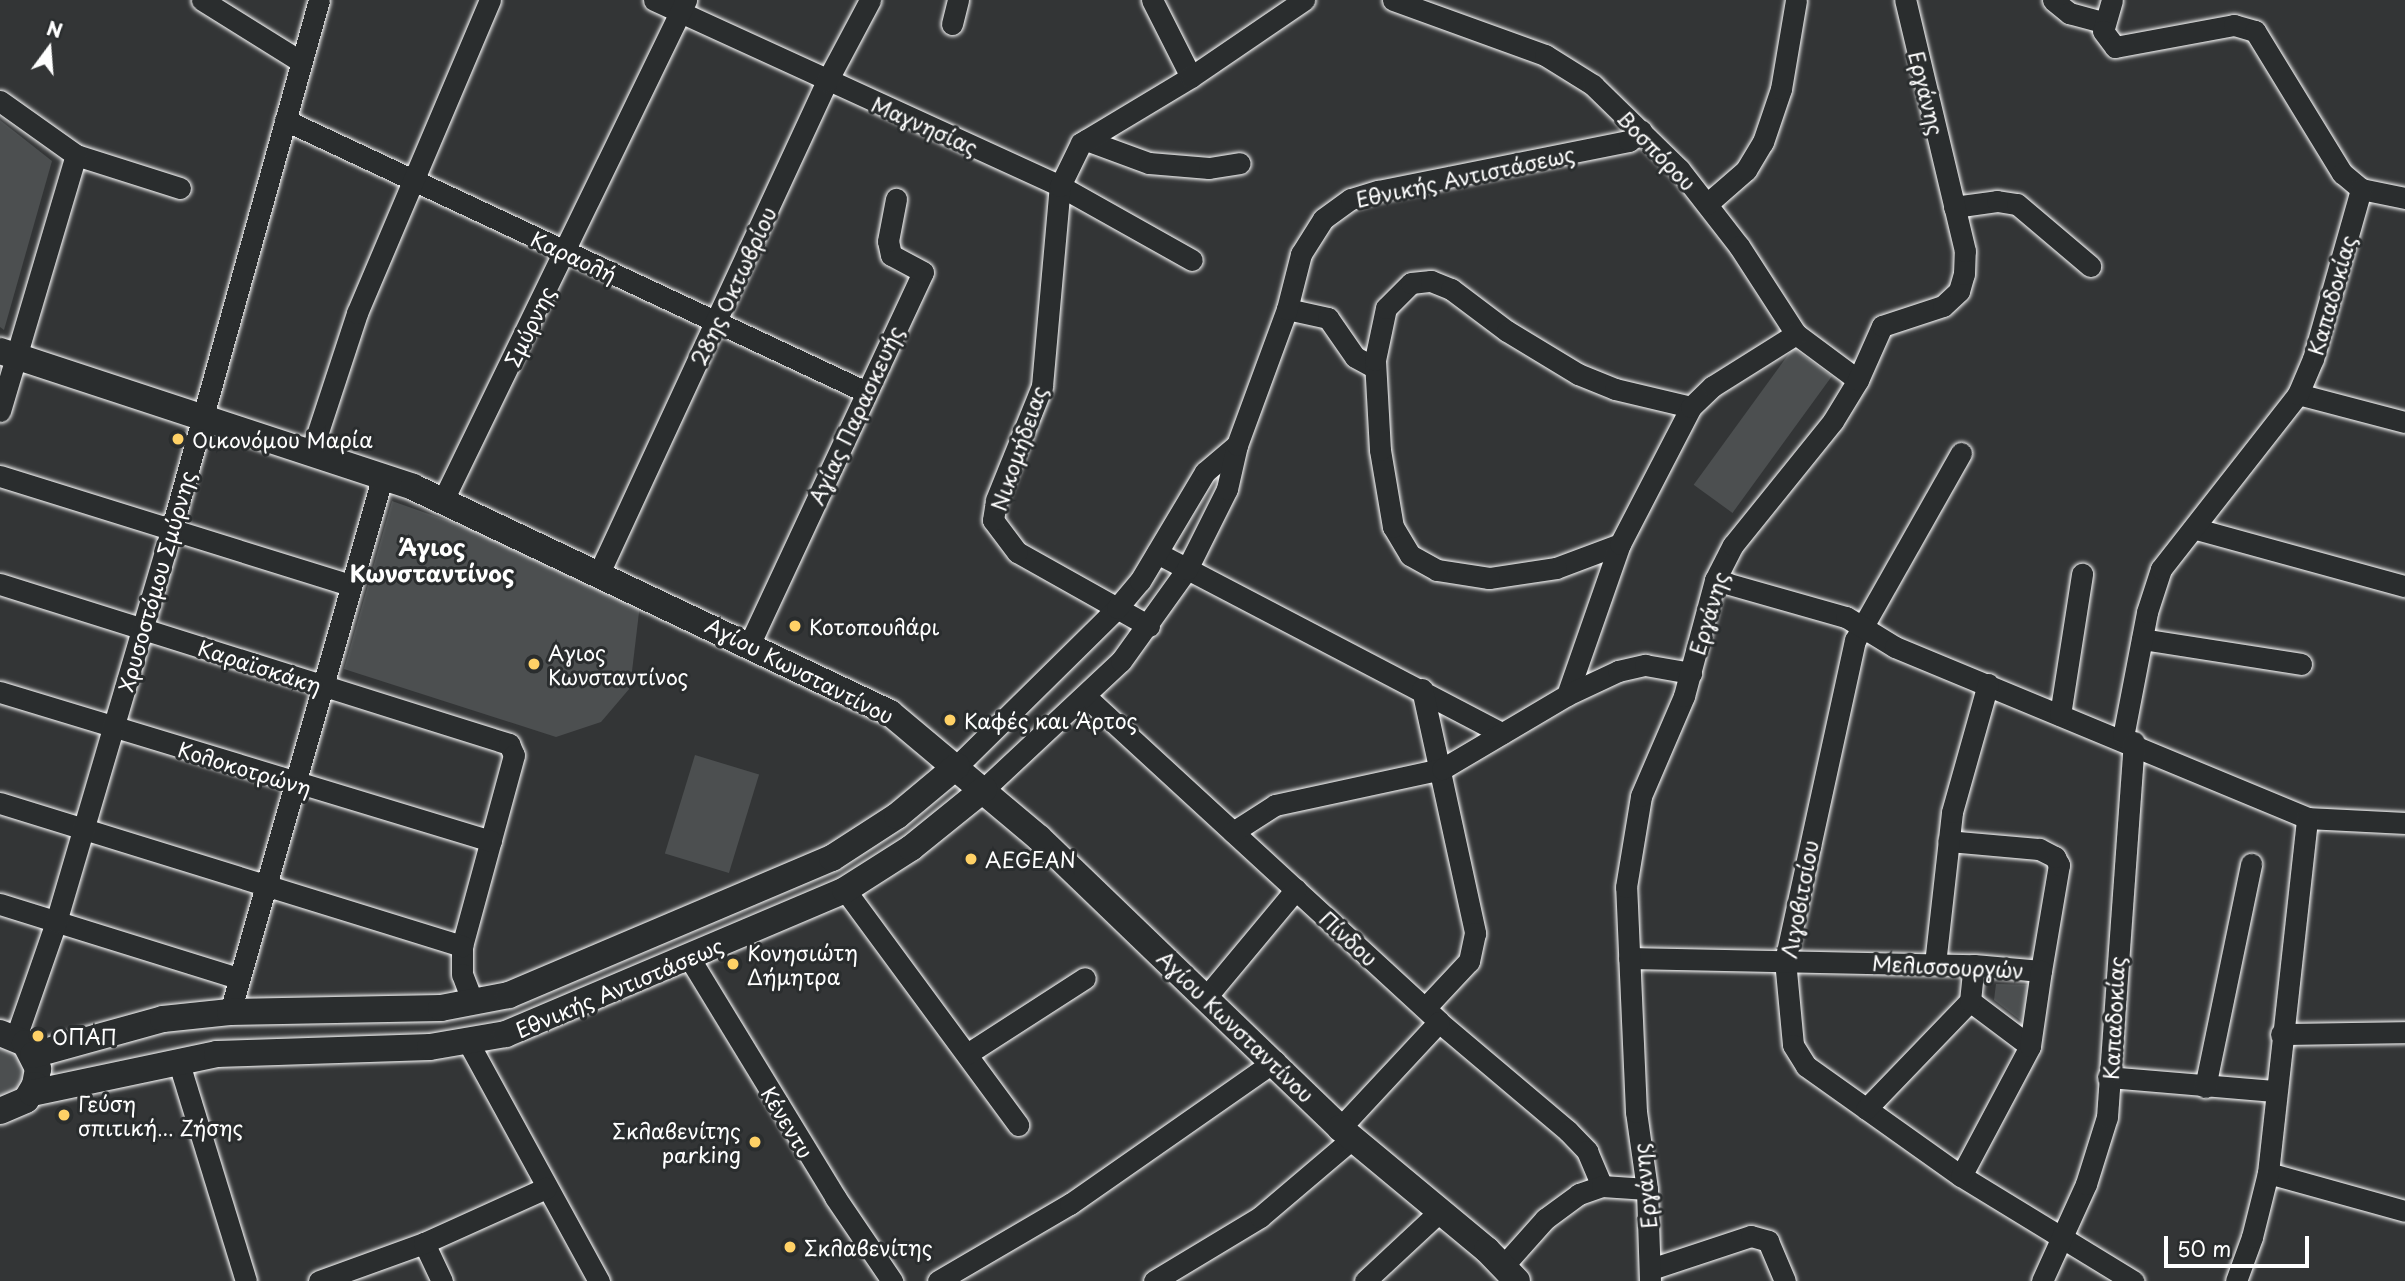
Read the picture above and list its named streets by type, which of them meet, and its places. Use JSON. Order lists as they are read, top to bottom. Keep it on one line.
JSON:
{"streets":{"main road":["Εθνικής Αντιστάσεως","Αγίου Κωνσταντίνου"],"street":["Εργάνης","Μαγνησίας","Βοσπόρου","Καραολή","28ης Οκτωβρίου","Καπαδοκίας","Σμύρνης","Αγίας Παρασκευής","Νικομήδειας","Χρυσοστόμου Σμύρνης","Καραϊσκάκη","Κολοκοτρώνη","Λιγοβιτσίου","Πίνδου","Μελισσουργών","Κένεντυ"]},"crossings":[["Εργάνης","Βοσπόρου"],["Εργάνης","Μελισσουργών"],["Μαγνησίας","28ης Οκτωβρίου"],["Μαγνησίας","Σμύρνης"],["Μαγνησίας","Νικομήδειας"],["Βοσπόρου","Εθνικής Αντιστάσεως"],["Εθνικής Αντιστάσεως","Νικομήδειας"],["Εθνικής Αντιστάσεως","Χρυσοστόμου Σμύρνης"],["Εθνικής Αντιστάσεως","Αγίου Κωνσταντίνου"],["Εθνικής Αντιστάσεως","Πίνδου"],["Εθνικής Αντιστάσεως","Κένεντυ"],["Καραολή","28ης Οκτωβρίου"],["Καραολή","Σμύρνης"],["Καραολή","Αγίας Παρασκευής"],["Καραολή","Χρυσοστόμου Σμύρνης"],["28ης Οκτωβρίου","Αγίου Κωνσταντίνου"],["Καπαδοκίας","Λιγοβιτσίου"],["Σμύρνης","Αγίου Κωνσταντίνου"],["Αγίας Παρασκευής","Αγίου Κωνσταντίνου"],["Χρυσοστόμου Σμύρνης","Καραϊσκάκη"],["Χρυσοστόμου Σμύρνης","Αγίου Κωνσταντίνου"],["Χρυσοστόμου Σμύρνης","Κολοκοτρώνη"],["Καραϊσκάκη","Κολοκοτρώνη"],["Λιγοβιτσίου","Μελισσουργών"]],"districts":["Άγιος Κωνσταντίνος"],"places":["Οικονόμου Μαρία","Κοτοπουλάρι","Αγιος Κωνσταντίνος","Καφές και Άρτος","AEGEAN","Κονησιώτη Δήμητρα","ΟΠΑΠ","Γεύση σπιτική... Ζήσης","Σκλαβενίτης parking","Σκλαβενίτης"],"scale_bar":"50 m","north":"top"}
